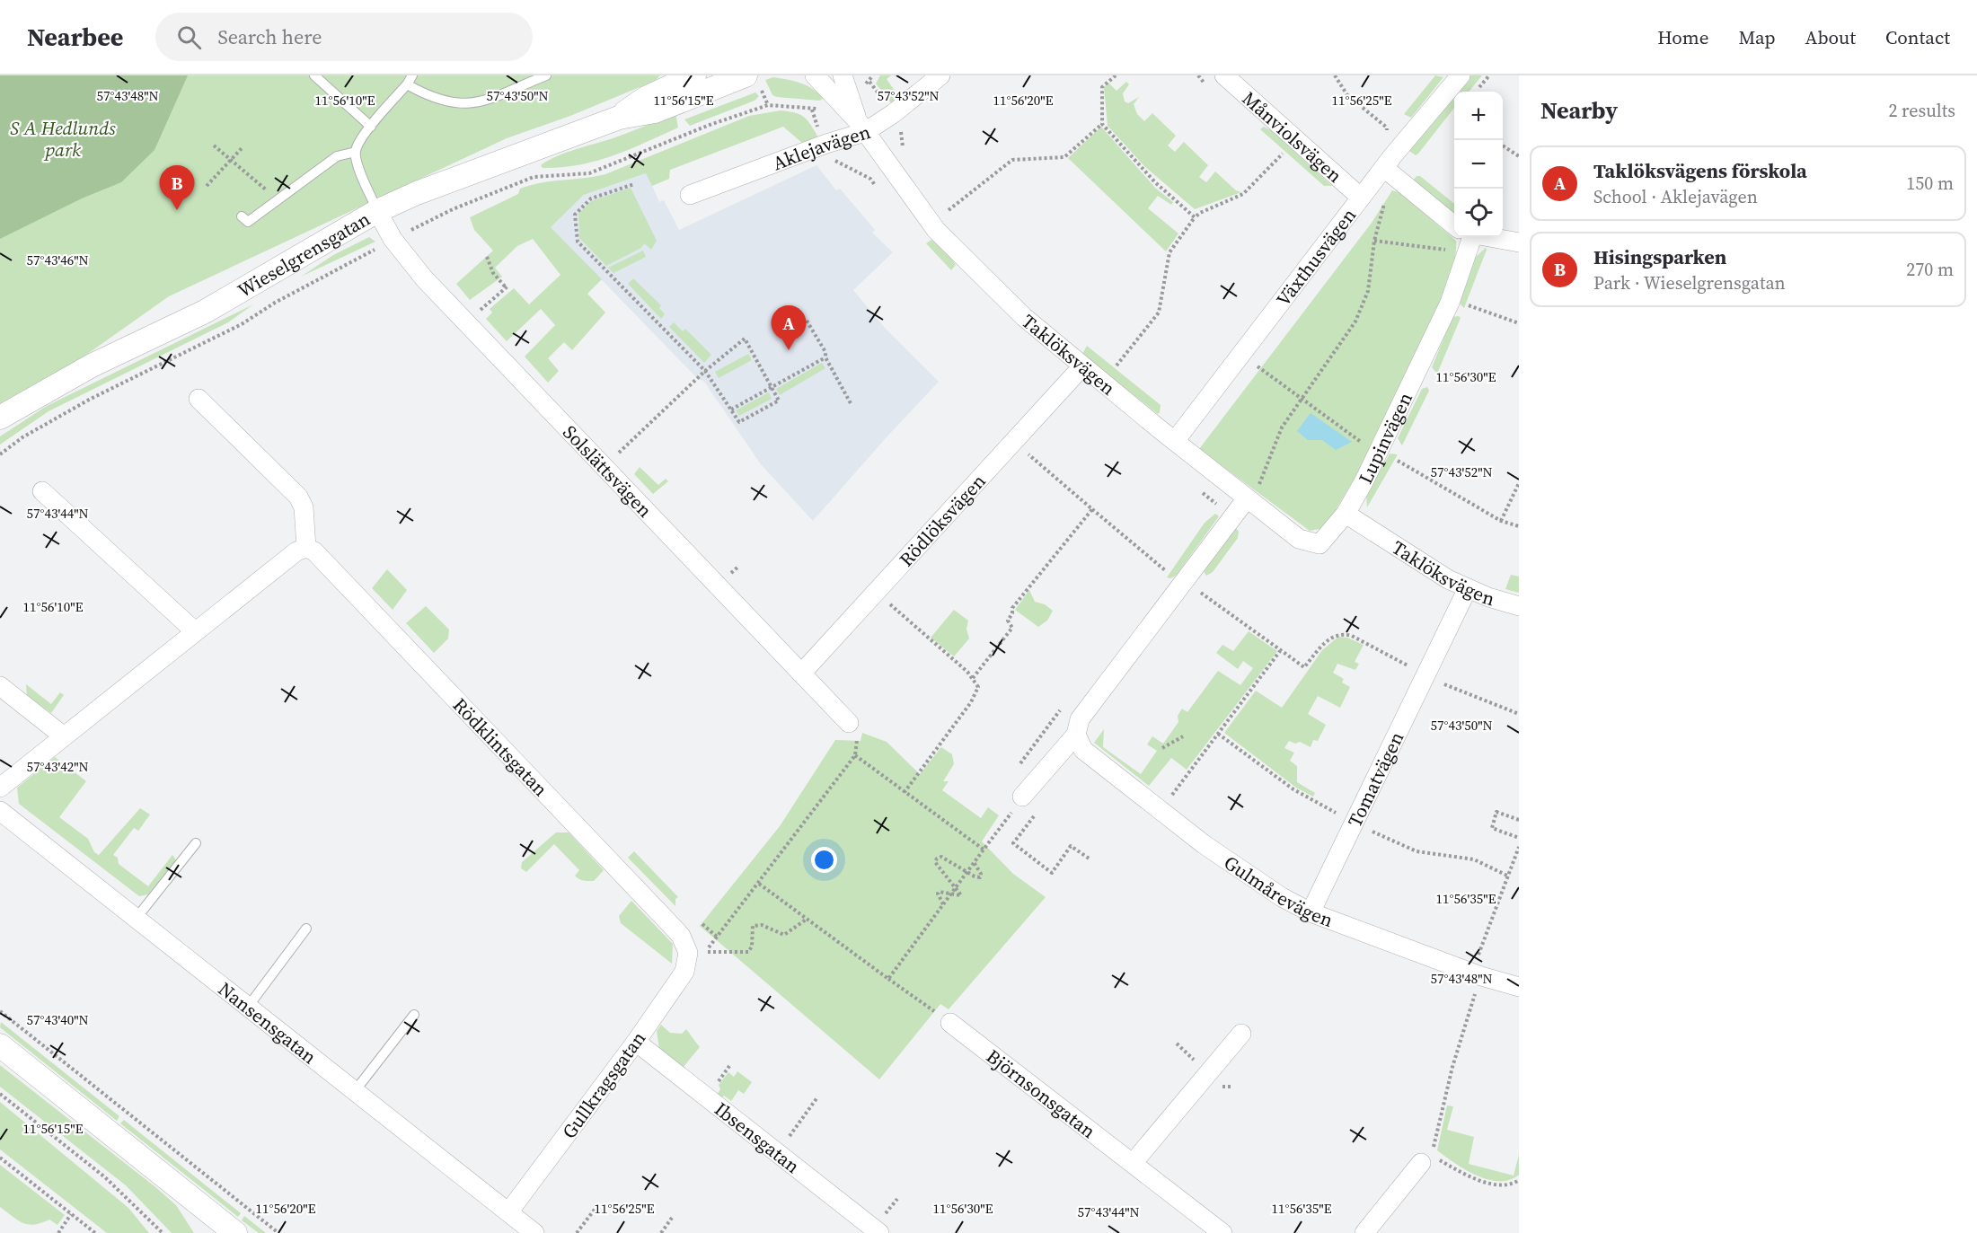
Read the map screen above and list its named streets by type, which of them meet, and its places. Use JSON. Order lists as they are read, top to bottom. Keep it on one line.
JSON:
{"streets":{"street":["Månviolsvägen","Aklejavägen","Wieselgrensgatan","Växthusvägen","Taklöksvägen","Lupinvägen","Solslättsvägen","Rödlöksvägen","Rödklintsgatan","Tomatvägen","Gulmårevägen","Nansensgatan","Gullkragsgatan","Björnsonsgatan","Ibsensgatan"]},"crossings":[["Månviolsvägen","Växthusvägen"],["Aklejavägen","Taklöksvägen"],["Wieselgrensgatan","Solslättsvägen"],["Växthusvägen","Taklöksvägen"],["Taklöksvägen","Lupinvägen"],["Taklöksvägen","Rödlöksvägen"],["Taklöksvägen","Tomatvägen"],["Solslättsvägen","Rödlöksvägen"],["Rödklintsgatan","Gullkragsgatan"],["Tomatvägen","Gulmårevägen"],["Nansensgatan","Gullkragsgatan"],["Gullkragsgatan","Ibsensgatan"]],"parks":["S A Hedlunds park"],"page":{"header":"Nearbee","search":"Search here","nav":["Home","Map","About","Contact"],"heading":["Nearby","2 results"],"map_buttons":["+","−"],"list":[{"mark":"A","name":"Taklöksvägens förskola","note":"School · Aklejavägen","value":"150 m"},{"mark":"B","name":"Hisingsparken","note":"Park · Wieselgrensgatan","value":"270 m"}],"pins":["B","A"]},"coordinates":["57°43'48\"N","57°43'50\"N","57°43'52\"N","11°56'10\"E","11°56'15\"E","11°56'20\"E","11°56'25\"E","57°43'46\"N","11°56'30\"E","57°43'44\"N","57°43'42\"N","11°56'35\"E","57°43'40\"N"]}
